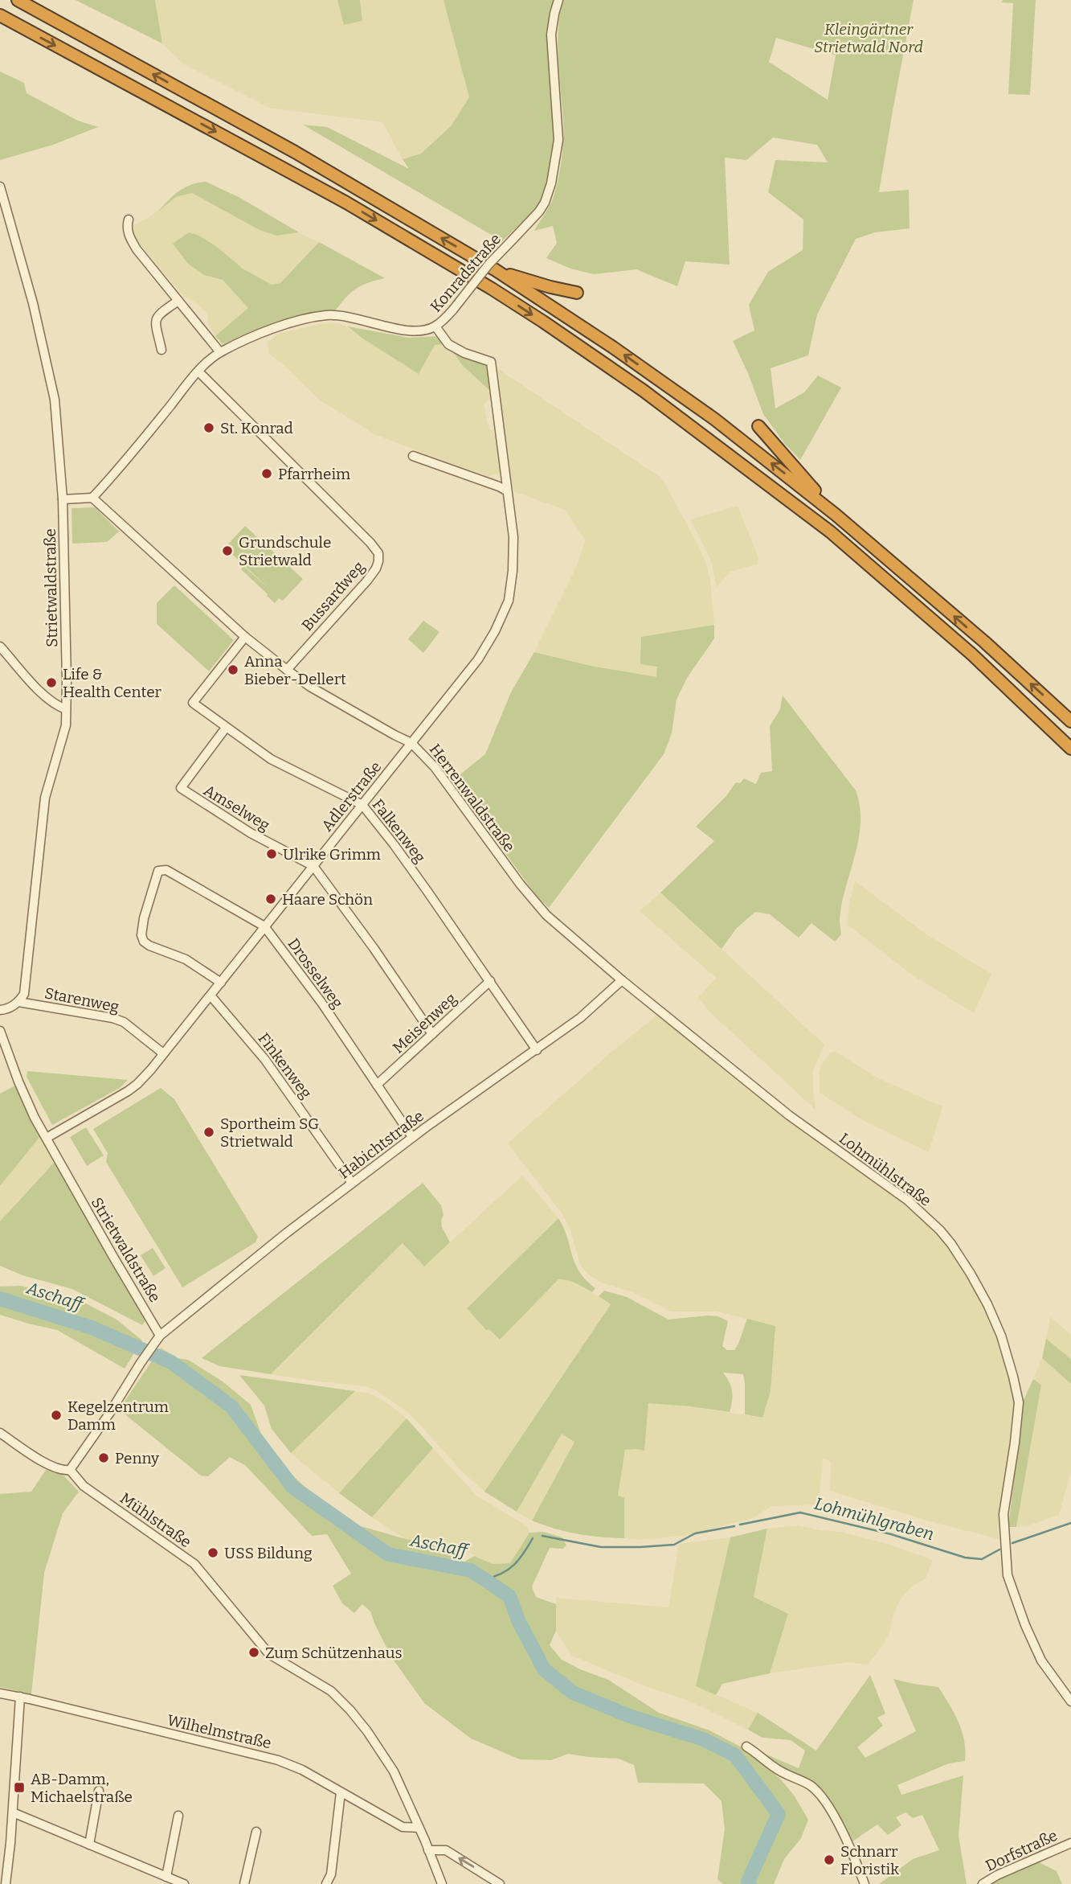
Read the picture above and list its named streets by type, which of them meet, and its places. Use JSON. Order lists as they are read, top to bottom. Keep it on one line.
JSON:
{"streets":{"street":["Konradstraße","Strietwaldstraße","Bussardweg","Adlerstraße","Herrenwaldstraße","Amselweg","Falkenweg","Drosselweg","Starenweg","Meisenweg","Finkenweg","Habichtstraße","Lohmühlstraße","Mühlstraße","Wilhelmstraße","Dorfstraße"]},"crossings":[["Konradstraße","Bussardweg"],["Konradstraße","Adlerstraße"],["Konradstraße","Herrenwaldstraße"],["Strietwaldstraße","Adlerstraße"],["Strietwaldstraße","Starenweg"],["Strietwaldstraße","Habichtstraße"],["Bussardweg","Herrenwaldstraße"],["Adlerstraße","Herrenwaldstraße"],["Adlerstraße","Amselweg"],["Adlerstraße","Falkenweg"],["Adlerstraße","Drosselweg"],["Adlerstraße","Starenweg"],["Adlerstraße","Finkenweg"],["Herrenwaldstraße","Falkenweg"],["Herrenwaldstraße","Habichtstraße"],["Herrenwaldstraße","Lohmühlstraße"],["Amselweg","Falkenweg"],["Amselweg","Meisenweg"],["Falkenweg","Meisenweg"],["Falkenweg","Habichtstraße"],["Drosselweg","Meisenweg"],["Drosselweg","Habichtstraße"],["Finkenweg","Habichtstraße"],["Mühlstraße","Wilhelmstraße"]],"water":["Aschaff","Lohmühlgraben"],"parks":["Kleingärtner Strietwald Nord"],"places":{"other":["St. Konrad","Pfarrheim","Grundschule Strietwald","Anna Bieber-Dellert","Life & Health Center","Ulrike Grimm","Haare Schön","Sportheim SG Strietwald","Kegelzentrum Damm","Penny","USS Bildung","Zum Schützenhaus","Schnarr Floristik"],"transit":["AB-Damm, Michaelstraße"]}}
